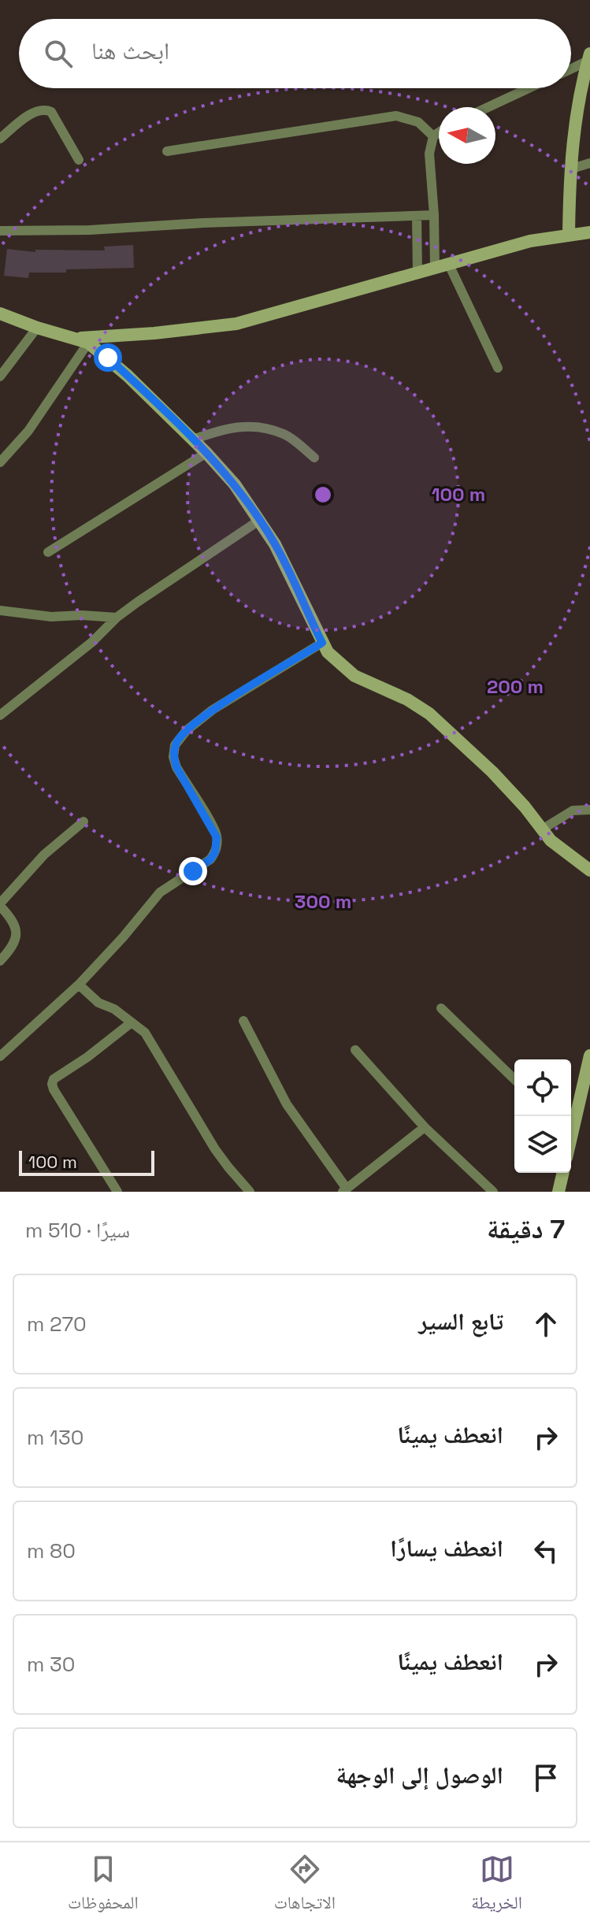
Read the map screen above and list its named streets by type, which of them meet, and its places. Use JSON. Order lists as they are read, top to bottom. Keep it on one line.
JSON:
{"scale_bar":"100 m","north":"left","page":{"search":"ابحث هنا","scale":"100 m","heading":["7 دقيقة","سيرًا · 510 m"],"list":[["تابع السير","270 m"],["انعطف يمينًا","130 m"],["انعطف يسارًا","80 m"],["انعطف يمينًا","30 m"],"الوصول إلى الوجهة"],"nav":["الخريطة","الاتجاهات","المحفوظات"]},"rings":["100 m","200 m","300 m"]}
